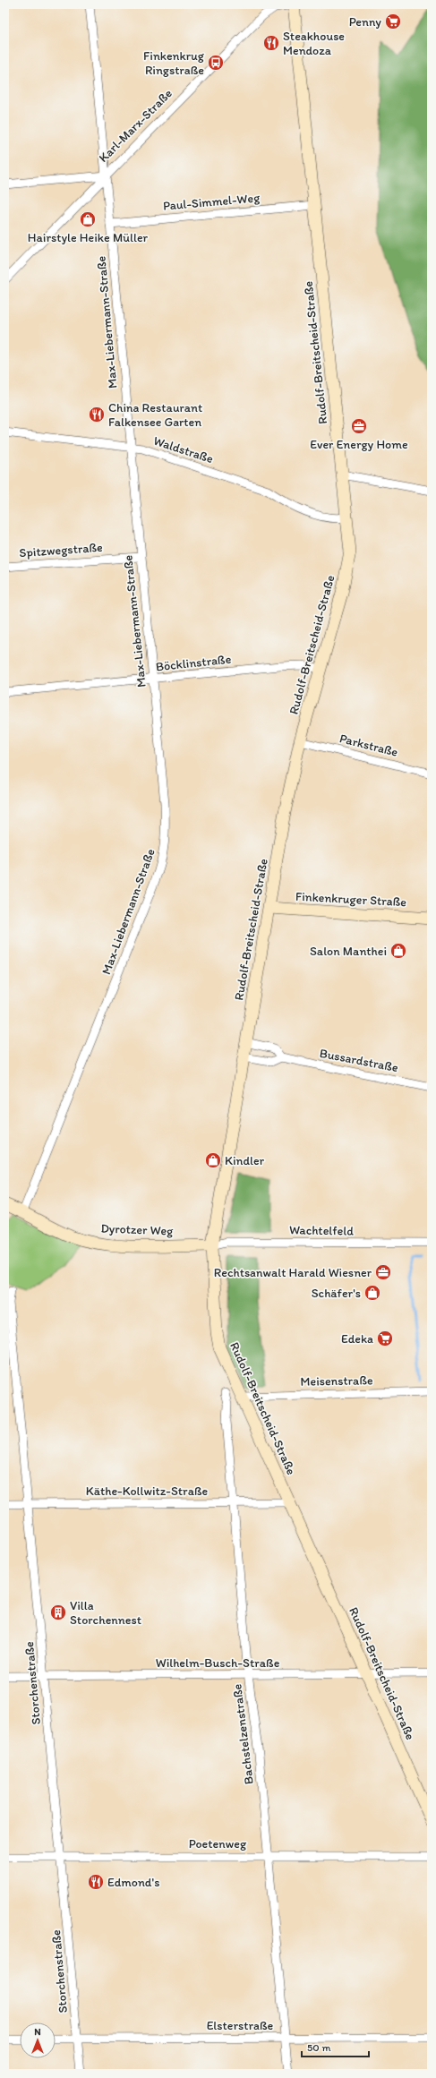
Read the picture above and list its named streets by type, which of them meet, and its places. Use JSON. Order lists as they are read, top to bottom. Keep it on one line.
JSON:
{"streets":{"street":["Karl-Marx-Straße","Paul-Simmel-Weg","Max-Liebermann-Straße","Rudolf-Breitscheid-Straße","Waldstraße","Spitzwegstraße","Böcklinstraße","Parkstraße","Finkenkruger Straße","Bussardstraße","Dyrotzer Weg","Wachtelfeld","Meisenstraße","Käthe-Kollwitz-Straße","Wilhelm-Busch-Straße","Storchenstraße","Bachstelzenstraße","Poetenweg","Elsterstraße"]},"crossings":[["Karl-Marx-Straße","Max-Liebermann-Straße"],["Karl-Marx-Straße","Rudolf-Breitscheid-Straße"],["Paul-Simmel-Weg","Max-Liebermann-Straße"],["Paul-Simmel-Weg","Rudolf-Breitscheid-Straße"],["Max-Liebermann-Straße","Waldstraße"],["Max-Liebermann-Straße","Spitzwegstraße"],["Max-Liebermann-Straße","Böcklinstraße"],["Max-Liebermann-Straße","Dyrotzer Weg"],["Rudolf-Breitscheid-Straße","Waldstraße"],["Rudolf-Breitscheid-Straße","Böcklinstraße"],["Rudolf-Breitscheid-Straße","Parkstraße"],["Rudolf-Breitscheid-Straße","Finkenkruger Straße"],["Rudolf-Breitscheid-Straße","Bussardstraße"],["Rudolf-Breitscheid-Straße","Dyrotzer Weg"],["Rudolf-Breitscheid-Straße","Wachtelfeld"],["Rudolf-Breitscheid-Straße","Meisenstraße"],["Rudolf-Breitscheid-Straße","Käthe-Kollwitz-Straße"],["Rudolf-Breitscheid-Straße","Wilhelm-Busch-Straße"],["Dyrotzer Weg","Wachtelfeld"],["Käthe-Kollwitz-Straße","Storchenstraße"],["Käthe-Kollwitz-Straße","Bachstelzenstraße"],["Wilhelm-Busch-Straße","Storchenstraße"],["Wilhelm-Busch-Straße","Bachstelzenstraße"],["Storchenstraße","Poetenweg"],["Storchenstraße","Elsterstraße"],["Bachstelzenstraße","Poetenweg"],["Bachstelzenstraße","Elsterstraße"]],"places":{"supermarket":["Penny","Edeka"],"restaurant":["Steakhouse Mendoza","China Restaurant Falkensee Garten","Edmond's"],"bus stop":["Finkenkrug Ringstraße"],"shop":["Hairstyle Heike Müller","Salon Manthei","Kindler","Schäfer's"],"office":["Ever Energy Home","Rechtsanwalt Harald Wiesner"],"building":["Villa Storchennest"]},"scale_bar":"50 m","north":"top"}
